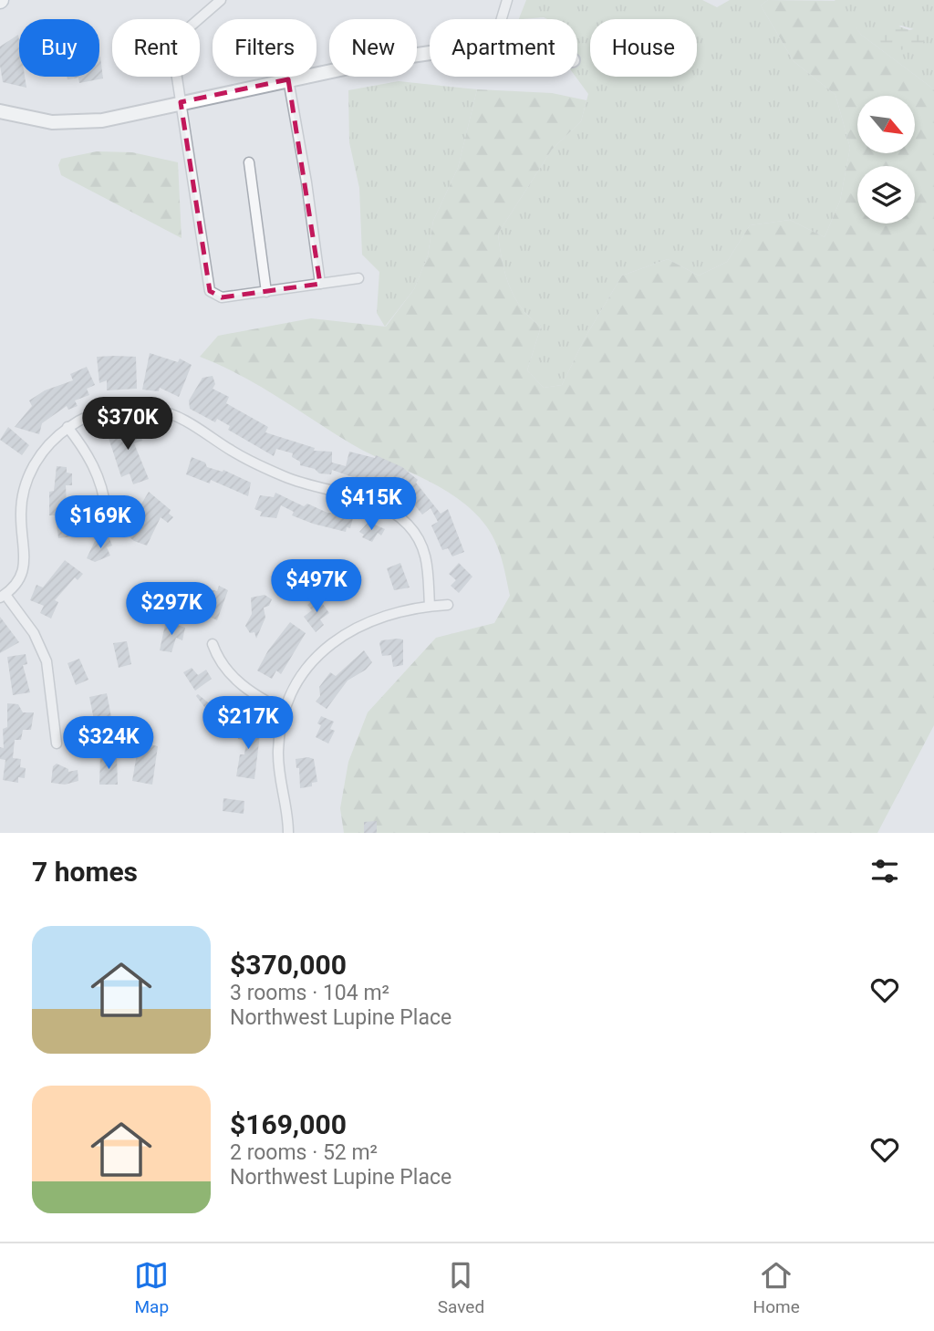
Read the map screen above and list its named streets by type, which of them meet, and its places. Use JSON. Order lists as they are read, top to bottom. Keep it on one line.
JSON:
{"north":"bottom right","page":{"chip":["Buy","Rent","Filters","New","Apartment","House"],"price":["$370K","$415K","$169K","$497K","$297K","$217K","$324K"],"heading":"7 homes","list":[{"name":"$370,000","note":"3 rooms · 104 m² · Northwest Lupine Place"},{"name":"$169,000","note":"2 rooms · 52 m² · Northwest Lupine Place"}],"tabs":["Map","Saved","Home"]}}
